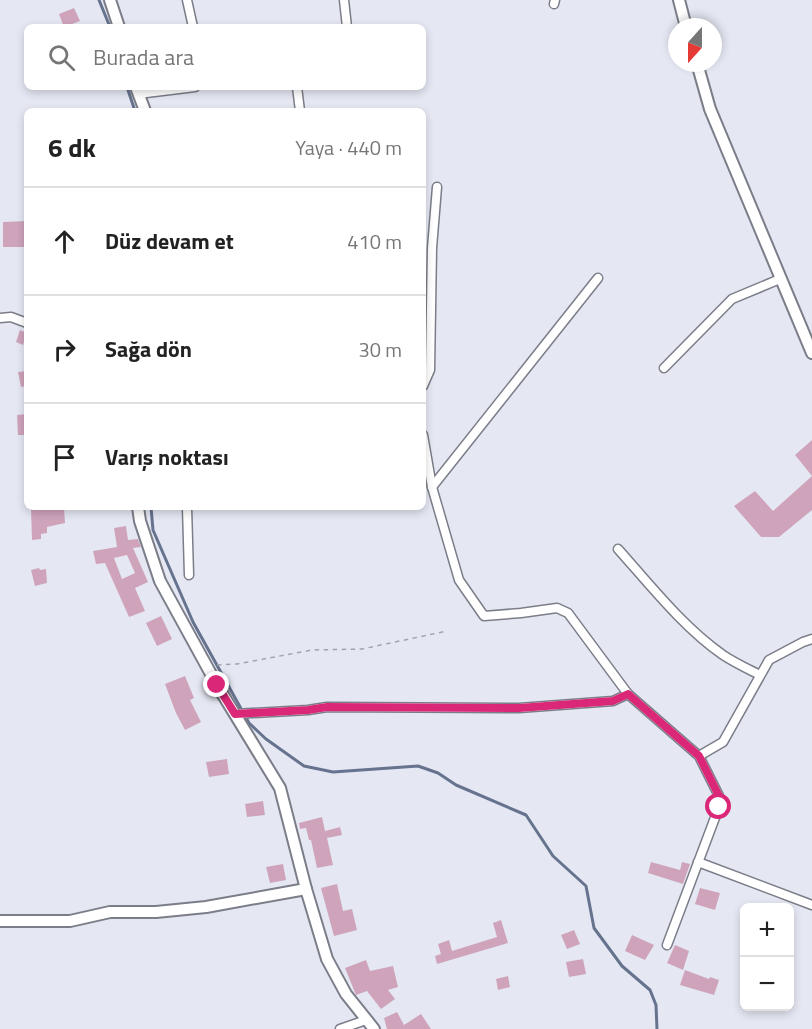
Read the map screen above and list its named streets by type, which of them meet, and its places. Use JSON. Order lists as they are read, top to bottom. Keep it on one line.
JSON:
{"north":"bottom","page":{"search":"Burada ara","heading":["6 dk","Yaya · 440 m"],"list":[["Düz devam et","410 m"],["Sağa dön","30 m"],"Varış noktası"],"map_buttons":["+","−"]}}
